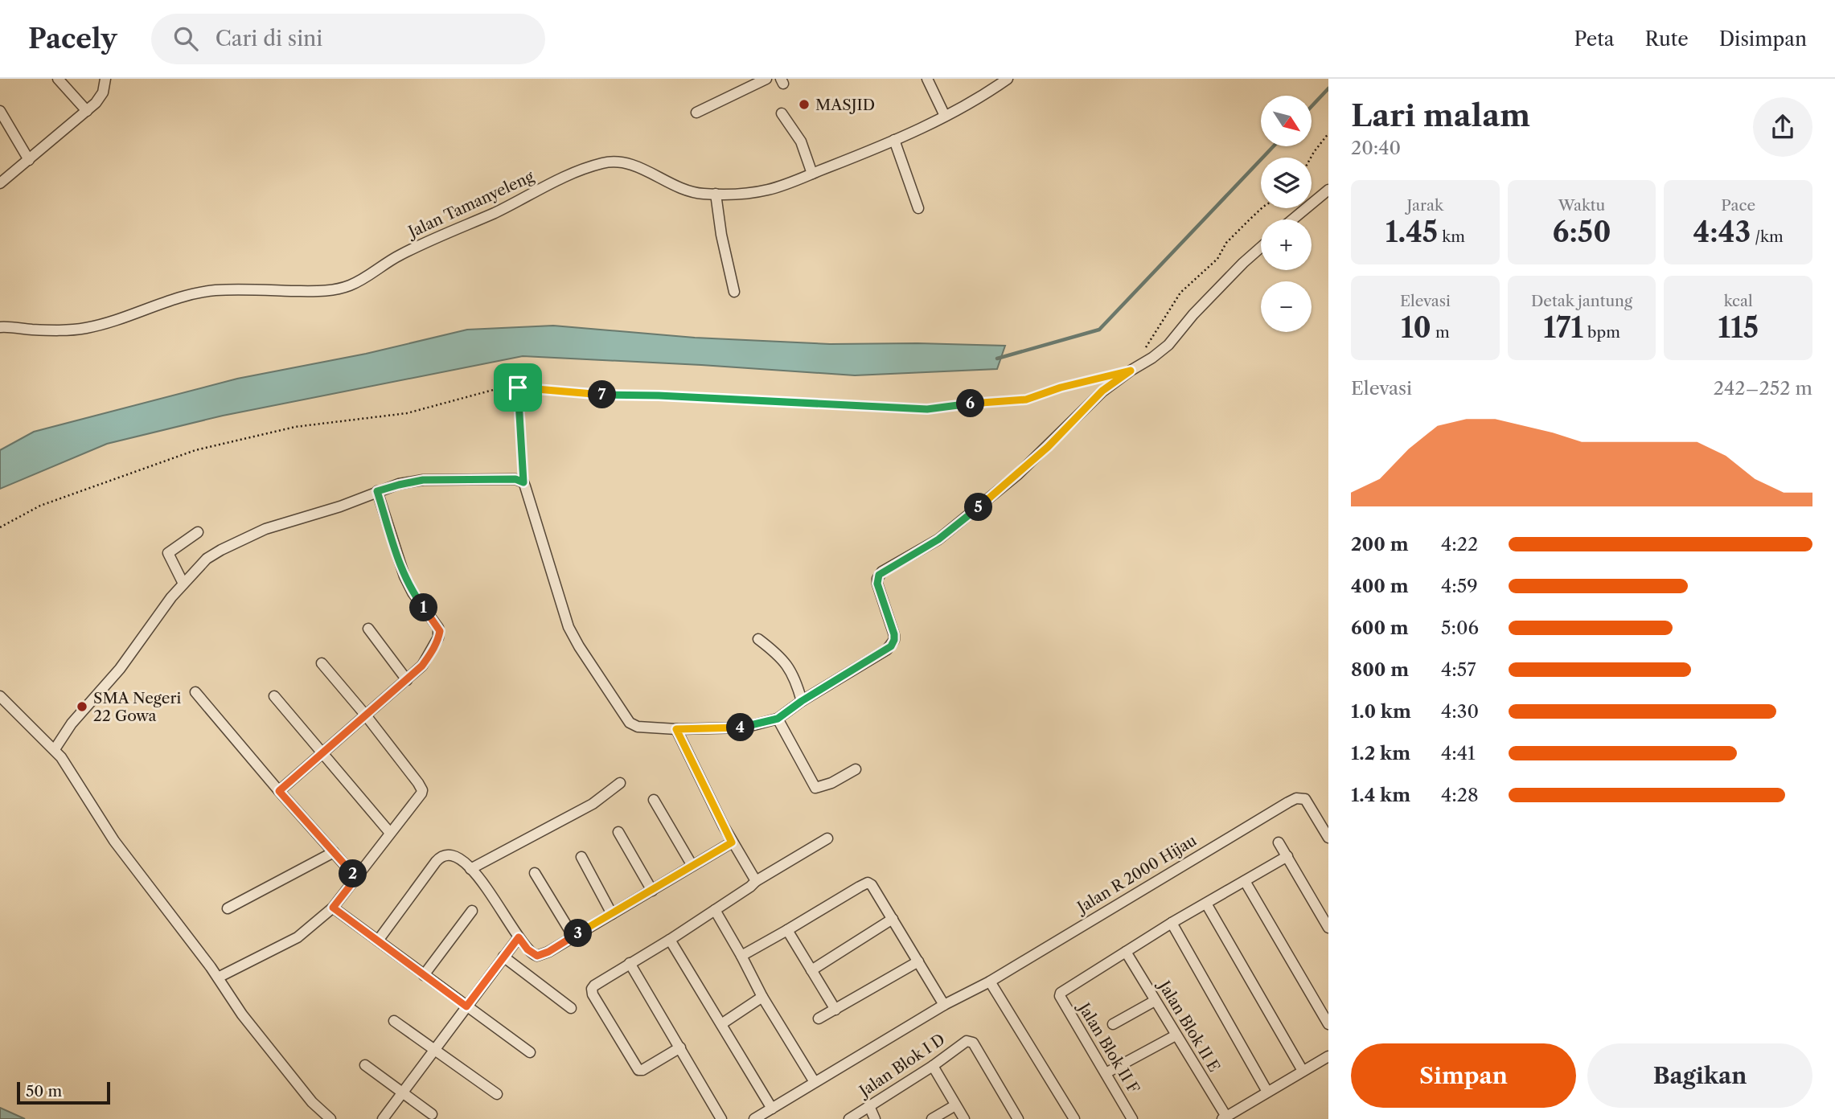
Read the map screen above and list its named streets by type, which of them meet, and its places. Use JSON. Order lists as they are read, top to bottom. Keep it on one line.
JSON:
{"streets":{"street":["Jalan Tamanyeleng","Jalan R 2000 Hijau","Jalan Blok II E","Jalan Blok II F","Jalan Blok I D"]},"crossings":[["Jalan Blok II E","Jalan Blok II F"]],"places":["MASJID","SMA Negeri 22 Gowa"],"scale_bar":"50 m","north":"bottom right","page":{"header":"Pacely","search":"Cari di sini","nav":["Peta","Rute","Disimpan"],"heading":["Lari malam","20:40"],"map_buttons":["+","−"],"stats":[["Jarak","1.45 km"],["Waktu","6:50"],["Pace","4:43 /km"],["Elevasi","10 m"],["Detak jantung","171 bpm"],["kcal","115"]],"chart":["Elevasi","242–252 m"],"pins":["7","6","5","1","4","2","3"],"list":[{"name":"200 m","note":"4:22"},{"name":"400 m","note":"4:59"},{"name":"600 m","note":"5:06"},{"name":"800 m","note":"4:57"},{"name":"1.0 km","note":"4:30"},{"name":"1.2 km","note":"4:41"},{"name":"1.4 km","note":"4:28"}],"buttons":["Simpan","Bagikan"],"scale":"50 m"}}
